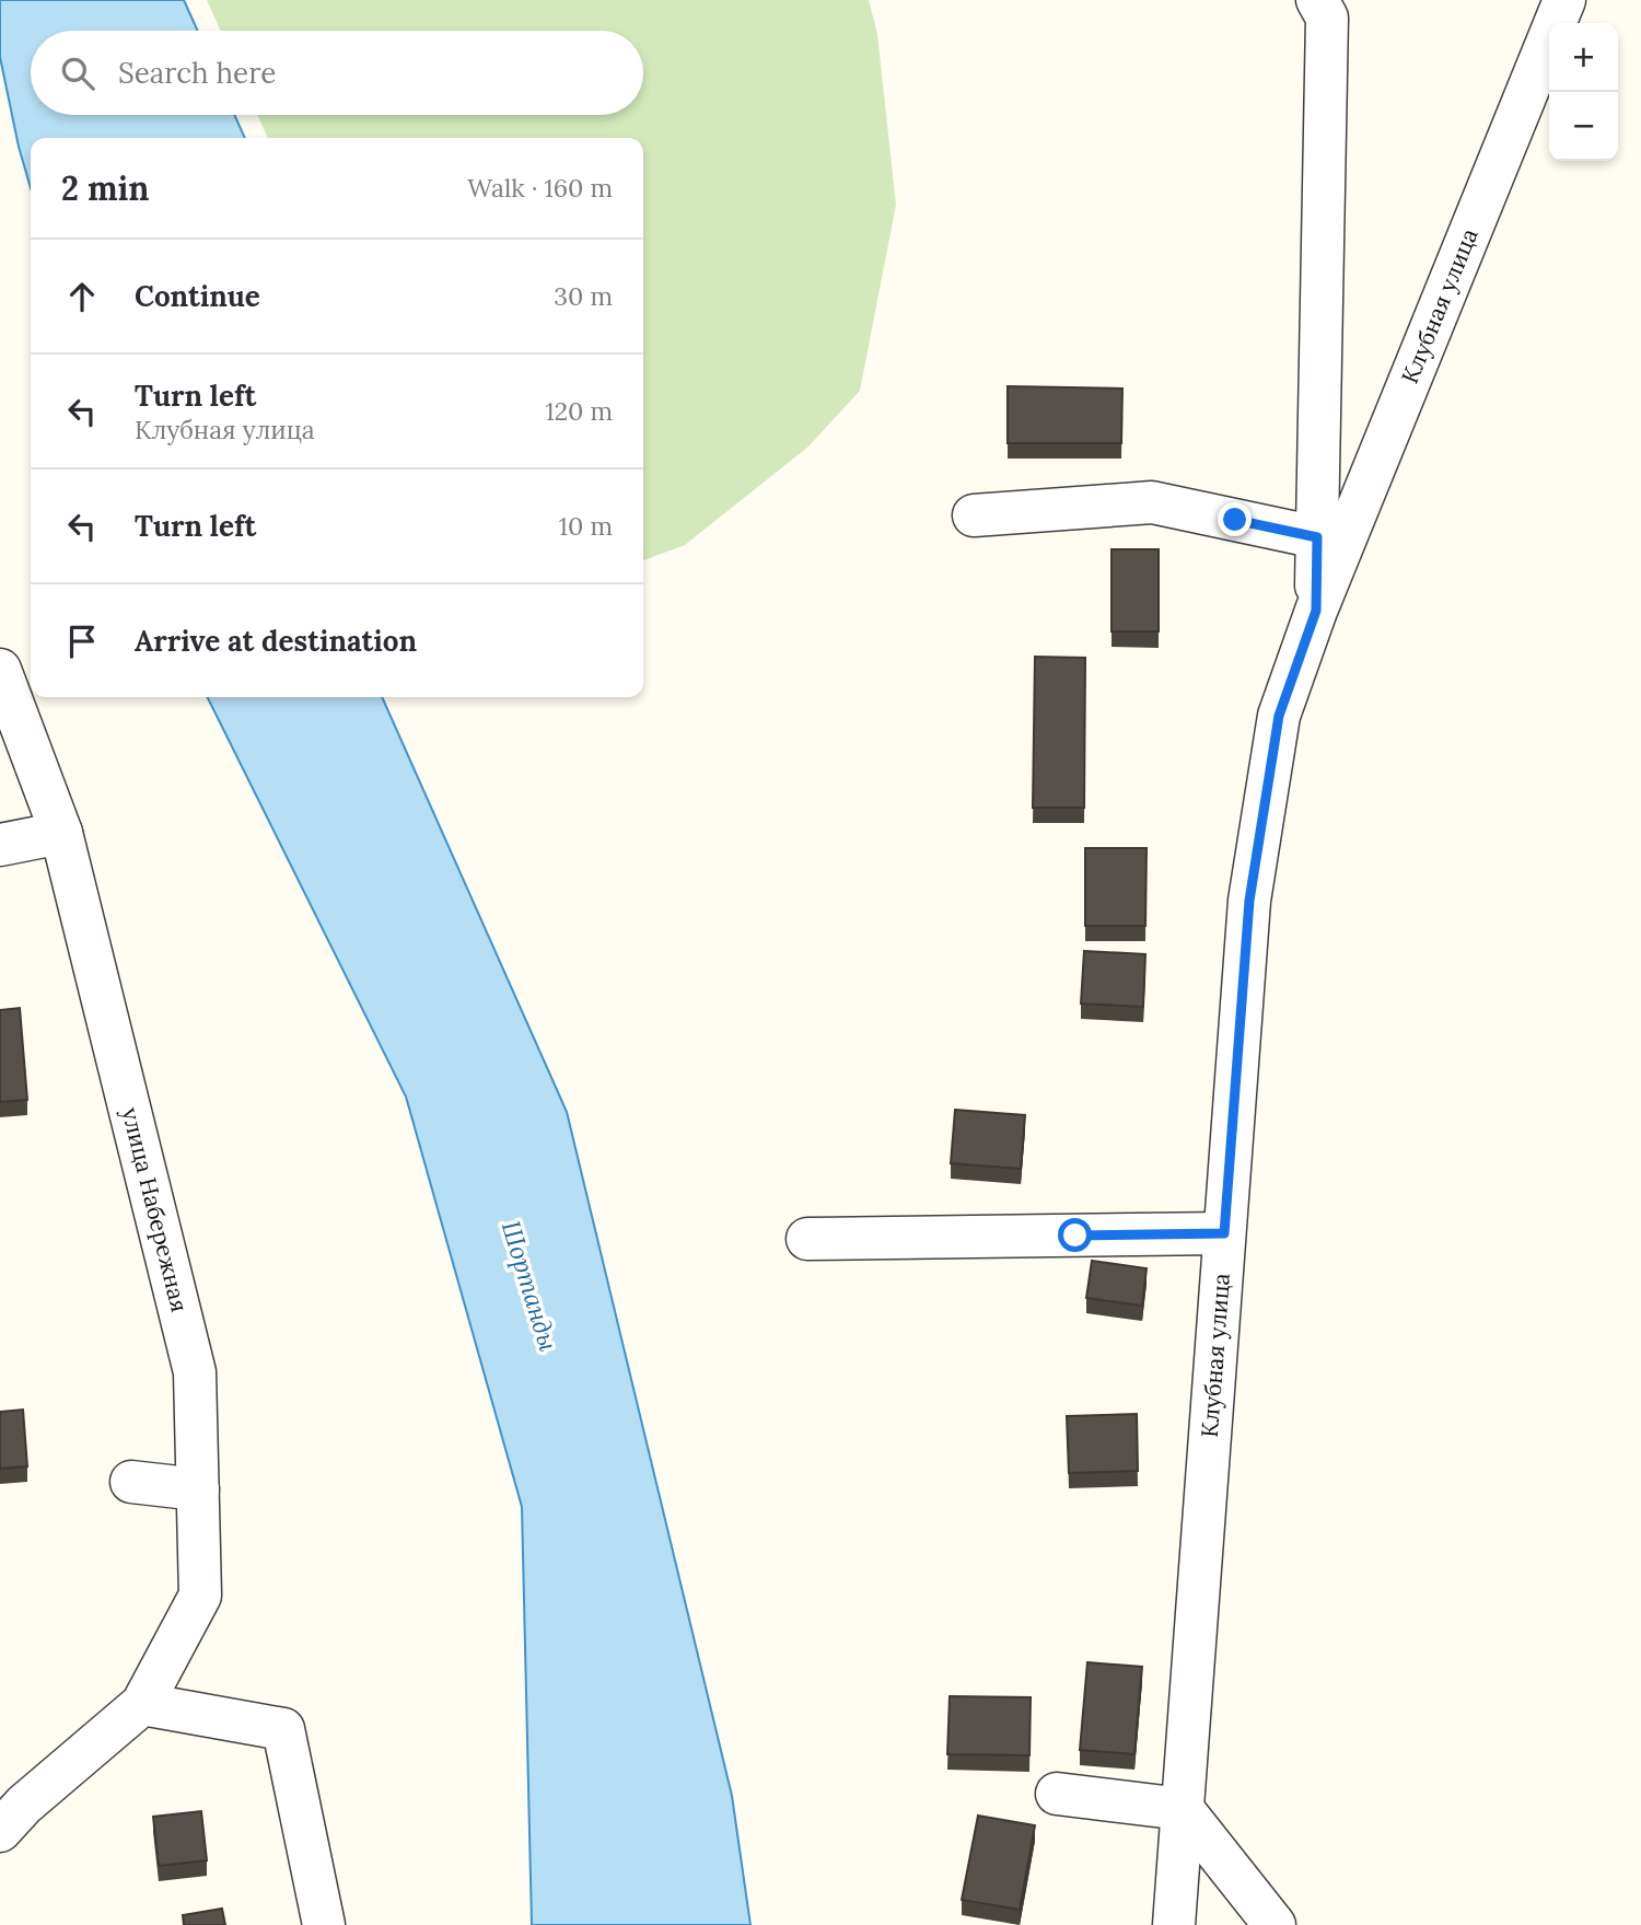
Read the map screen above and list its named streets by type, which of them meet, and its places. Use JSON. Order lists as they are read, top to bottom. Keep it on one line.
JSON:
{"streets":{"street":["Клубная улица","улица Набережная"]},"water":["Шортанды"],"page":{"map_buttons":["+","−"],"search":"Search here","heading":["2 min","Walk · 160 m"],"list":[["Continue","30 m"],["Turn left","Клубная улица","120 m"],["Turn left","10 m"],"Arrive at destination"]}}
